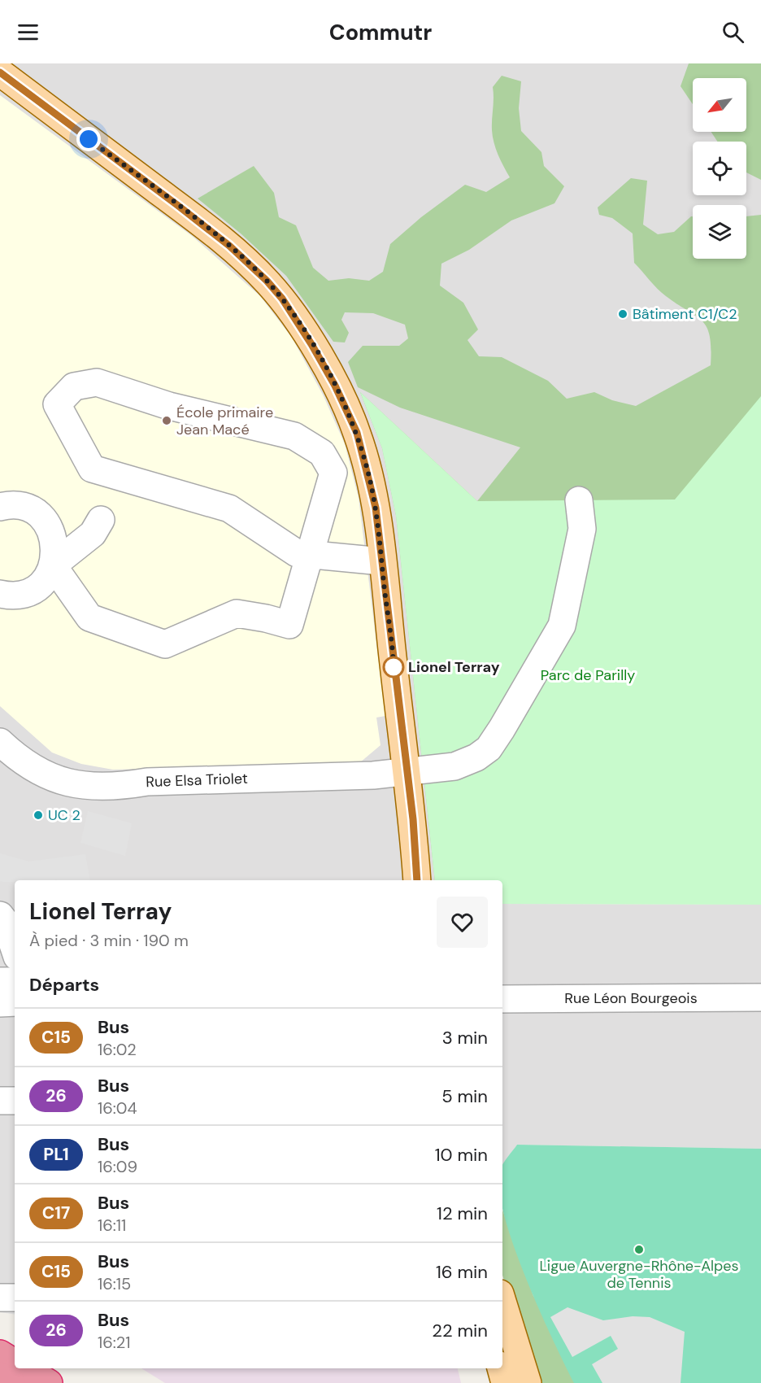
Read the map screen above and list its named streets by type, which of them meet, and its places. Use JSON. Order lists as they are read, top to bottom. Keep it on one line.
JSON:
{"streets":{"street":["Rue Elsa Triolet","Rue Léon Bourgeois"]},"parks":["Parc de Parilly"],"places":["Bâtiment C1/C2","École primaire Jean Macé","Lionel Terray","UC 2","Ligue Auvergne-Rhône-Alpes de Tennis"],"lines":["bus line C15"],"north":"bottom left","page":{"header":"Commutr","heading":[["Lionel Terray","À pied · 3 min · 190 m"],"Départs"],"list":[{"mark":"C15","name":"Bus","note":"16:02","value":"3 min"},{"mark":"26","name":"Bus","note":"16:04","value":"5 min"},{"mark":"PL1","name":"Bus","note":"16:09","value":"10 min"},{"mark":"C17","name":"Bus","note":"16:11","value":"12 min"},{"mark":"C15","name":"Bus","note":"16:15","value":"16 min"},{"mark":"26","name":"Bus","note":"16:21","value":"22 min"}]}}
